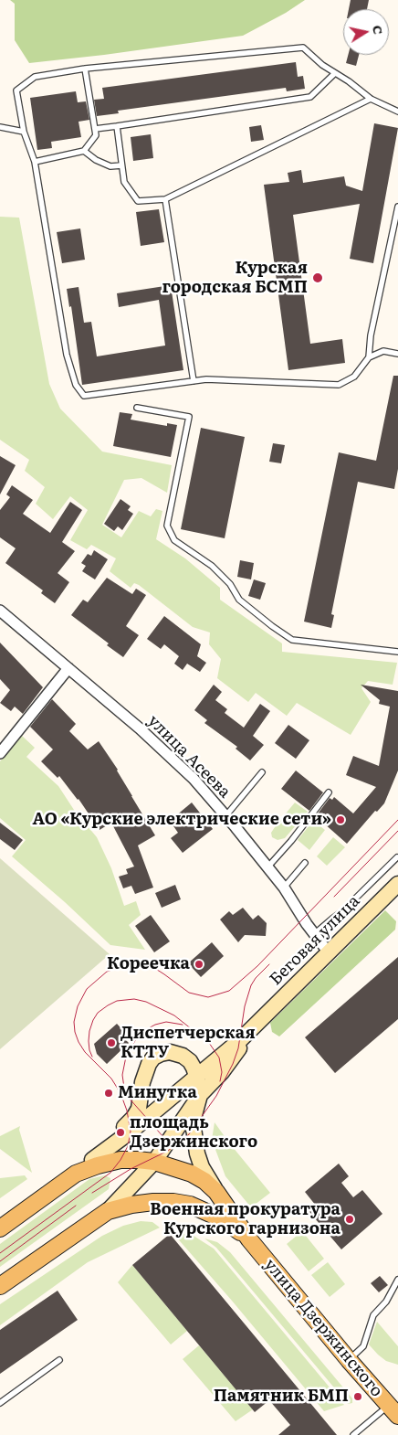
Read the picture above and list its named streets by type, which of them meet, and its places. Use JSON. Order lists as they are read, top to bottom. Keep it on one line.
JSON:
{"streets":{"main road":["улица Дзержинского"],"street":["улица Асеева","Беговая улица"]},"crossings":[["улица Асеева","Беговая улица"]],"places":["Курская городская БСМП","АО «Курские электрические сети»","Кореечка","Диспетчерская КТТУ","Минутка","площадь Дзержинского","Военная прокуратура Курского гарнизона","Памятник БМП"],"north":"right"}
